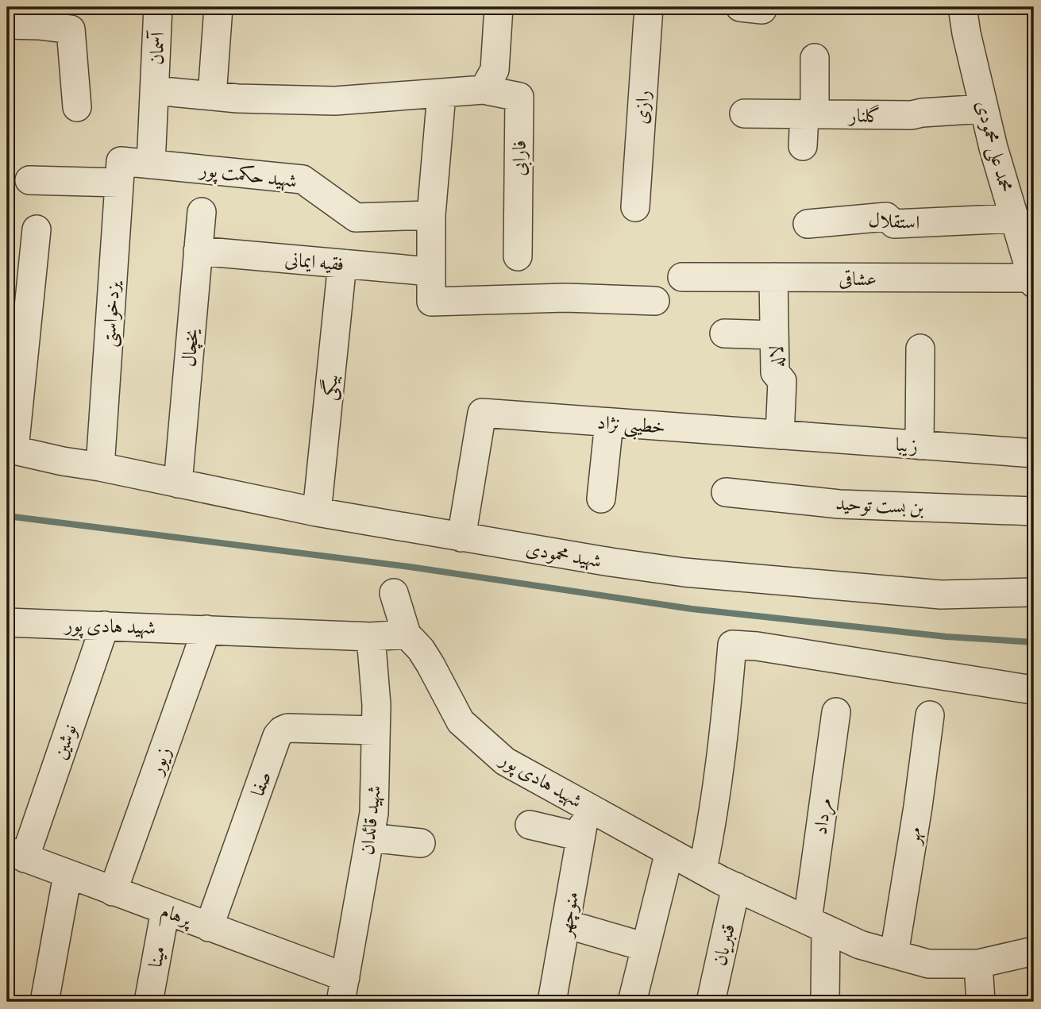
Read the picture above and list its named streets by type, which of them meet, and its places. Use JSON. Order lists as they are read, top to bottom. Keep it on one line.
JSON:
{"streets":{"street":["آسمان","رازی","گلنار","محمد علی محمودی","فارابی","شهید حکمت پور","استقلال","فقیه ایمانی","عشاقی","یزدخواستی","یخچال","لاله","بیگی","خطیبی نژاد","زیبا","بن بست توحید","شهید محمودی","شهید هادی پور","نوشین","زیور","صفا","مرداد","شهید قائدان","مهر","منوچهر","پرهام","قنبریان","مینا"]},"crossings":[["آسمان","شهید حکمت پور"],["گلنار","محمد علی محمودی"],["محمد علی محمودی","استقلال"],["محمد علی محمودی","عشاقی"],["شهید حکمت پور","یزدخواستی"],["فقیه ایمانی","یخچال"],["فقیه ایمانی","بیگی"],["عشاقی","لاله"],["یزدخواستی","شهید محمودی"],["یخچال","شهید محمودی"],["لاله","خطیبی نژاد"],["لاله","زیبا"],["بیگی","شهید محمودی"],["خطیبی نژاد","زیبا"],["خطیبی نژاد","شهید محمودی"],["شهید هادی پور","نوشین"],["شهید هادی پور","زیور"],["شهید هادی پور","مرداد"],["شهید هادی پور","شهید قائدان"],["شهید هادی پور","مهر"],["شهید هادی پور","قنبریان"],["نوشین","پرهام"],["زیور","پرهام"],["صفا","شهید قائدان"],["صفا","پرهام"],["شهید قائدان","پرهام"],["پرهام","مینا"]]}
